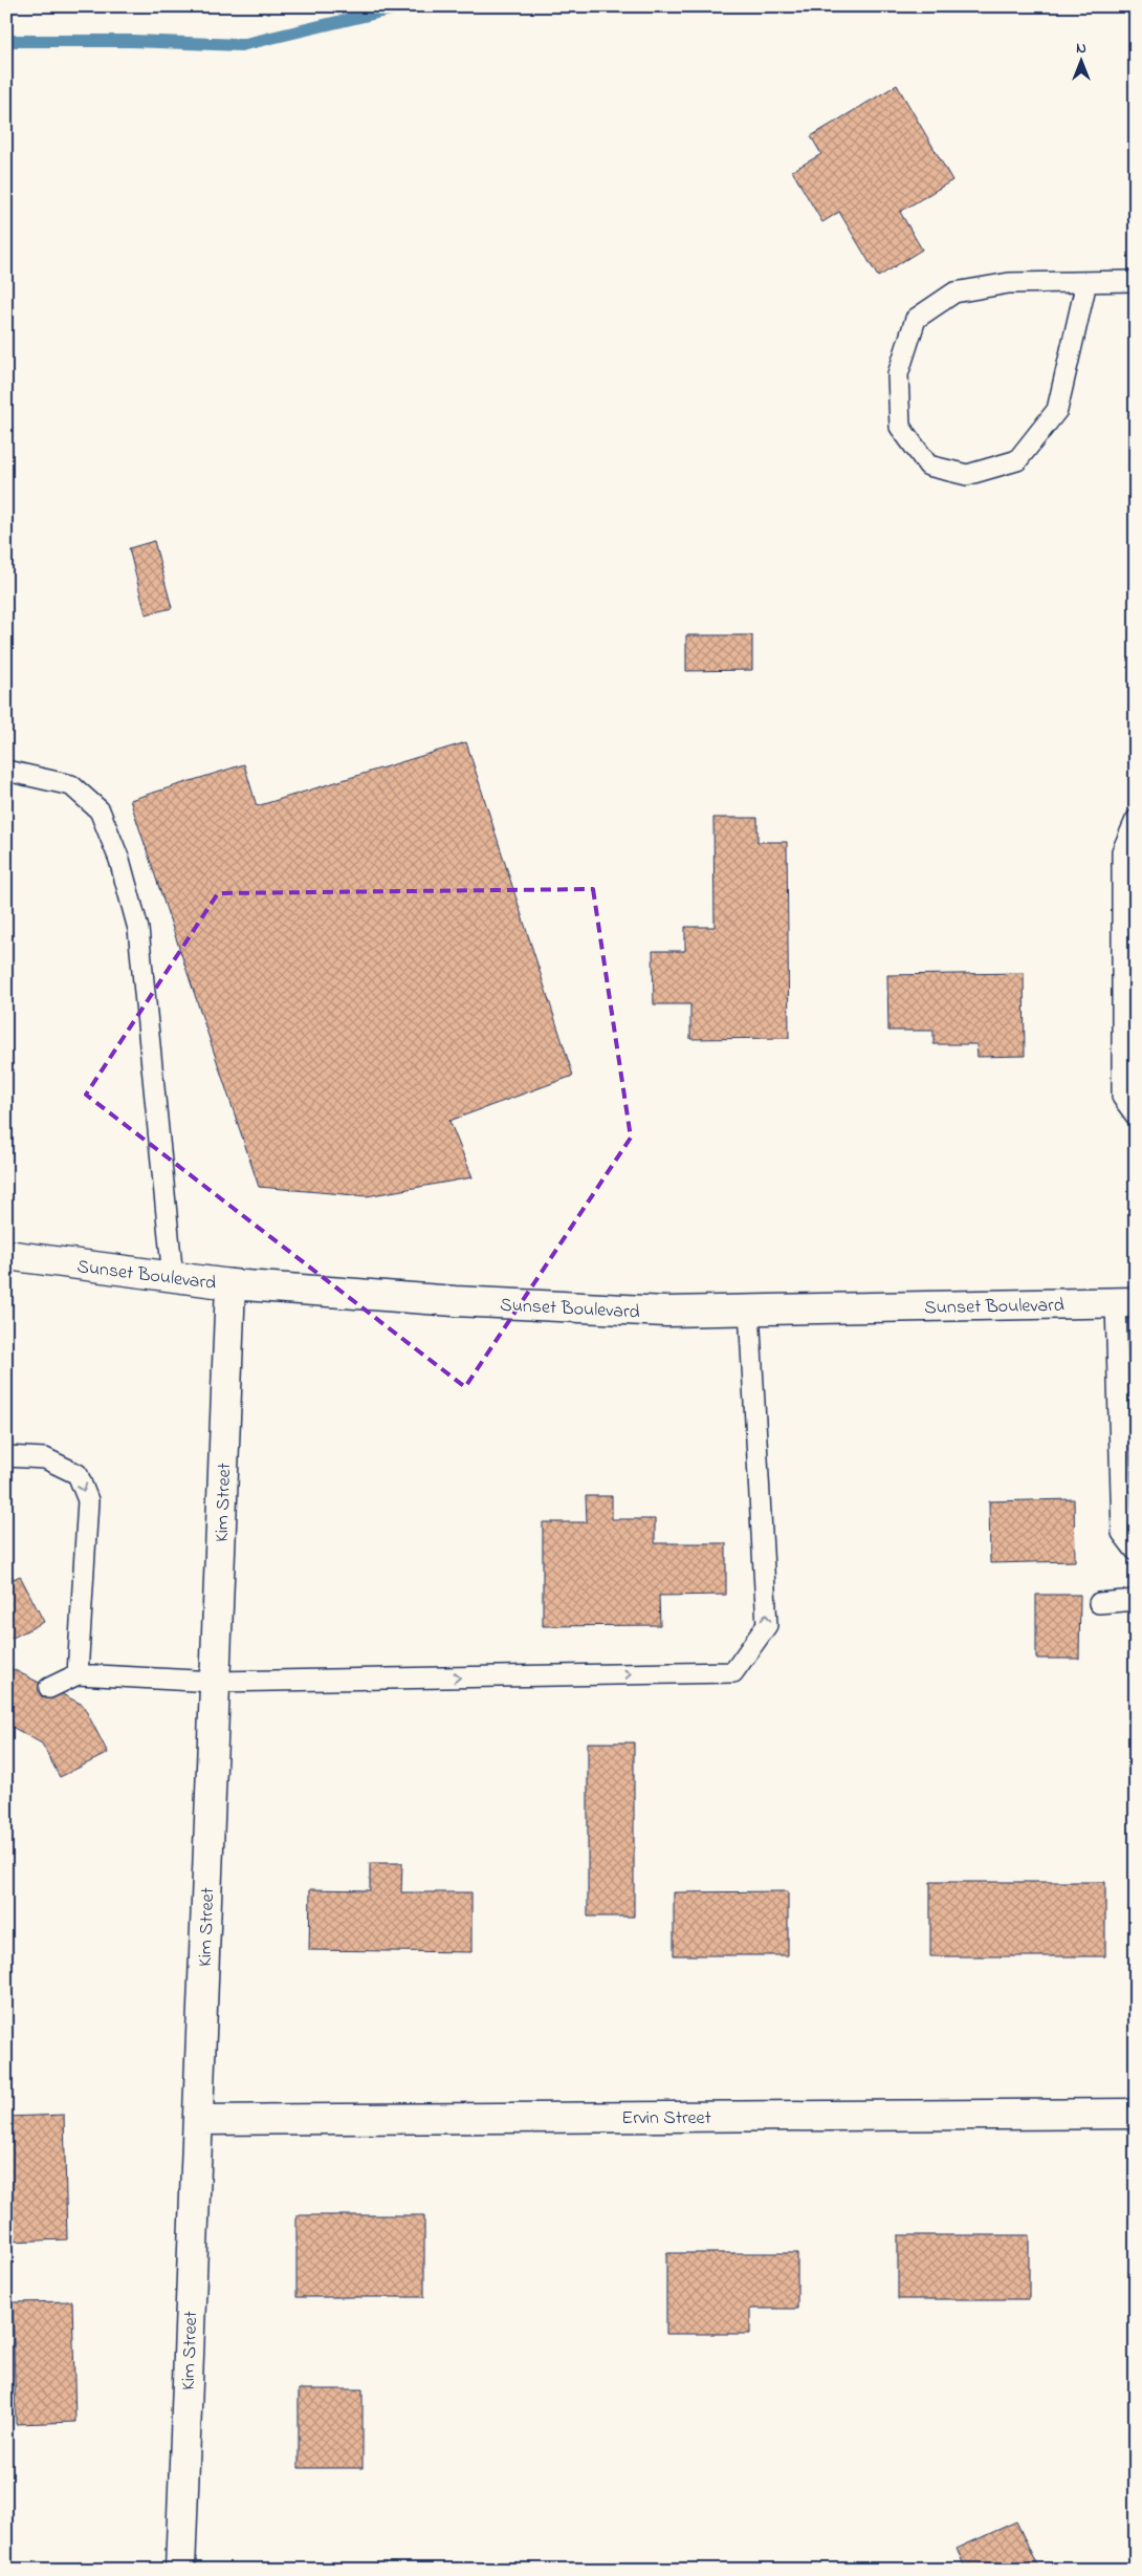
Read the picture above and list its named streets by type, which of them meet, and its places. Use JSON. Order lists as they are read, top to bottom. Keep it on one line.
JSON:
{"streets":{"street":["Sunset Boulevard","Kim Street","Ervin Street"]},"crossings":[["Sunset Boulevard","Kim Street"],["Kim Street","Ervin Street"]],"north":"top"}
